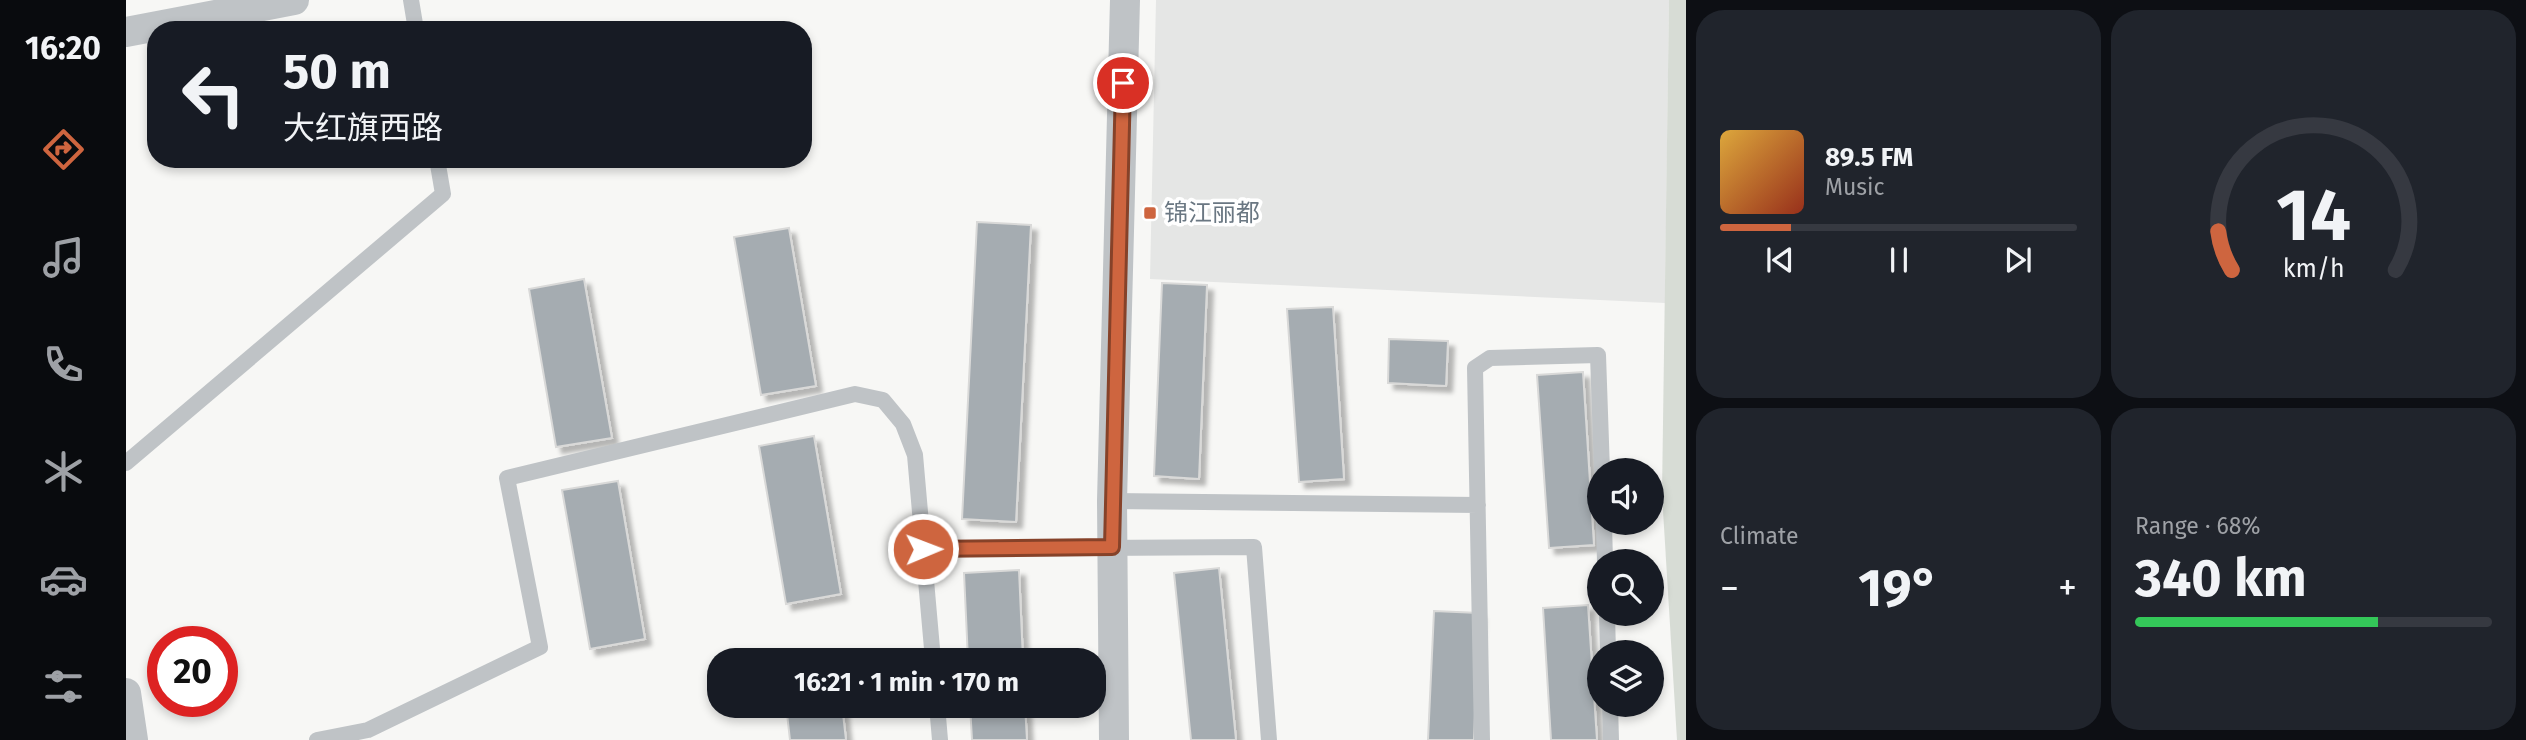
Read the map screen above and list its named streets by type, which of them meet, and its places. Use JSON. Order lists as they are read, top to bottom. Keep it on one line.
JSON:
{"places":{"transit":["锦江丽都"]},"page":{"tabs":"16:20","turn":["50 m","大红旗西路"],"song":["89.5 FM","Music"],"tile":["Climate",["Range · 68%","340 km"]],"heat":["−","19°","+"],"limit":"20","trip":"16:21 · 1 min · 170 m","gauge":["14","km/h"]}}
